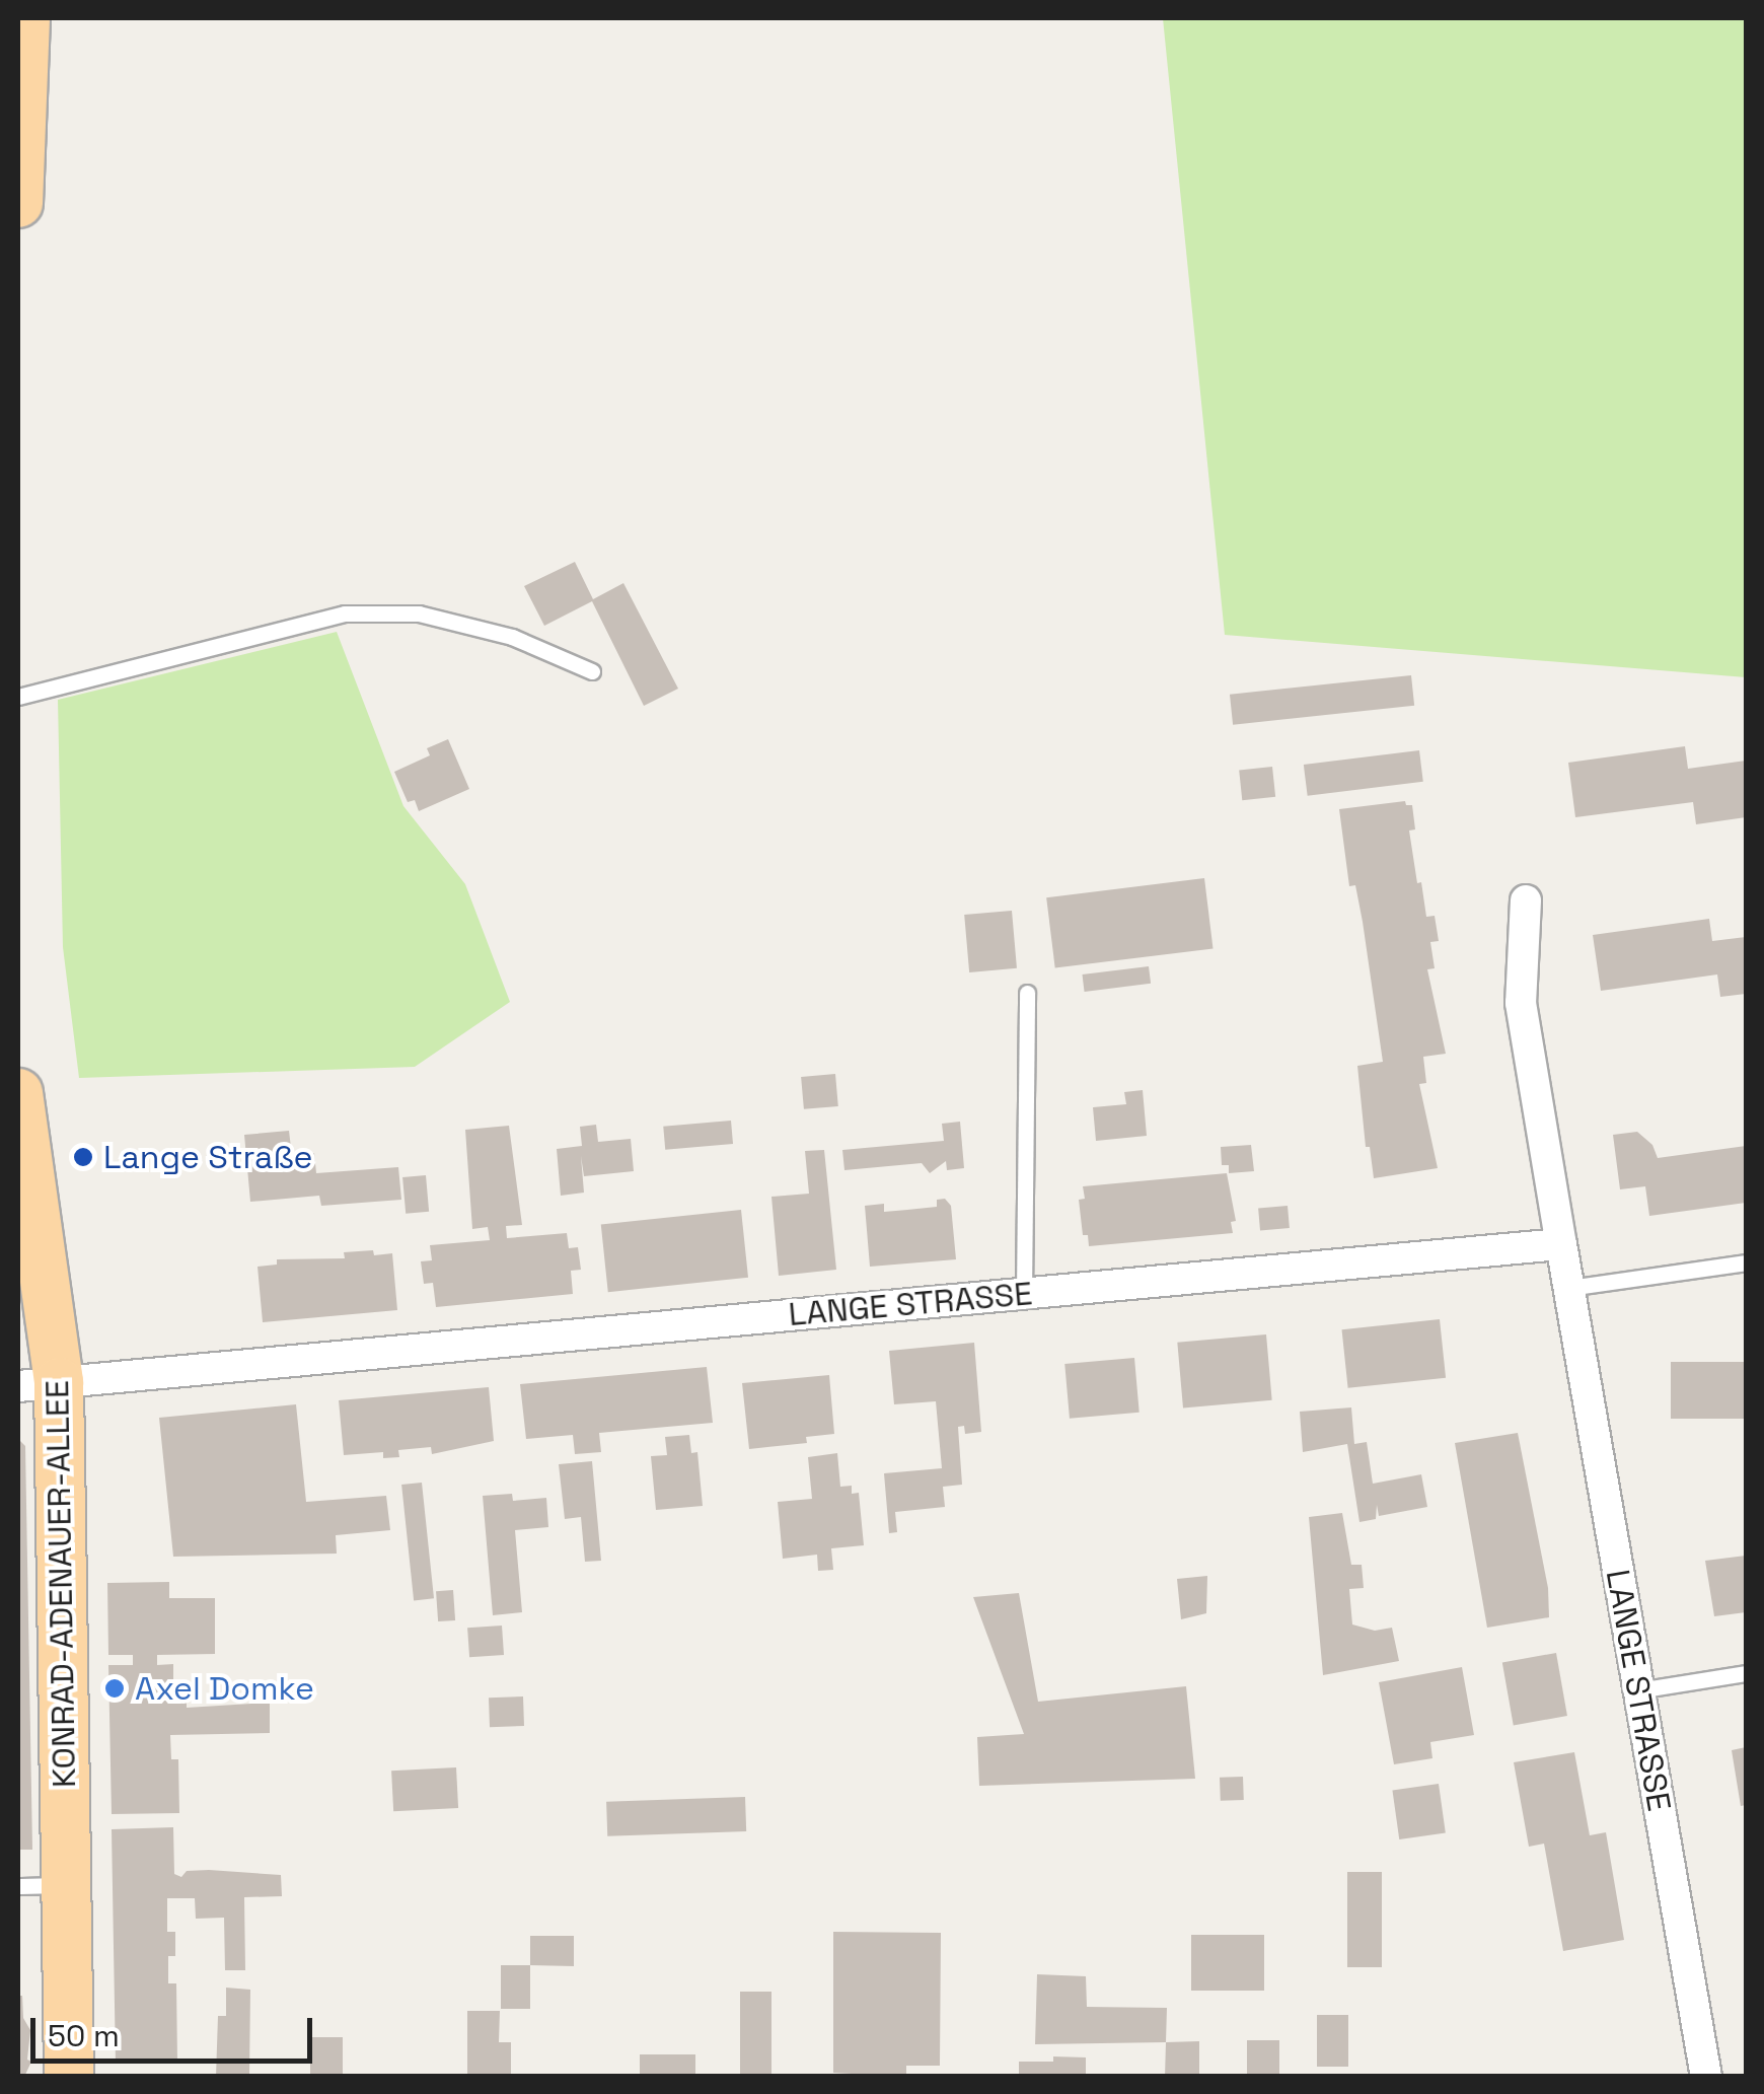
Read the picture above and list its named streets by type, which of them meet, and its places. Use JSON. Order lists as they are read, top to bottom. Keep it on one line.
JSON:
{"streets":{"main road":["KONRAD-ADENAUER-ALLEE"],"street":["LANGE STRASSE"]},"crossings":[["LANGE STRASSE","KONRAD-ADENAUER-ALLEE"]],"places":["Lange Straße","Axel Domke"],"scale_bar":"50 m"}
